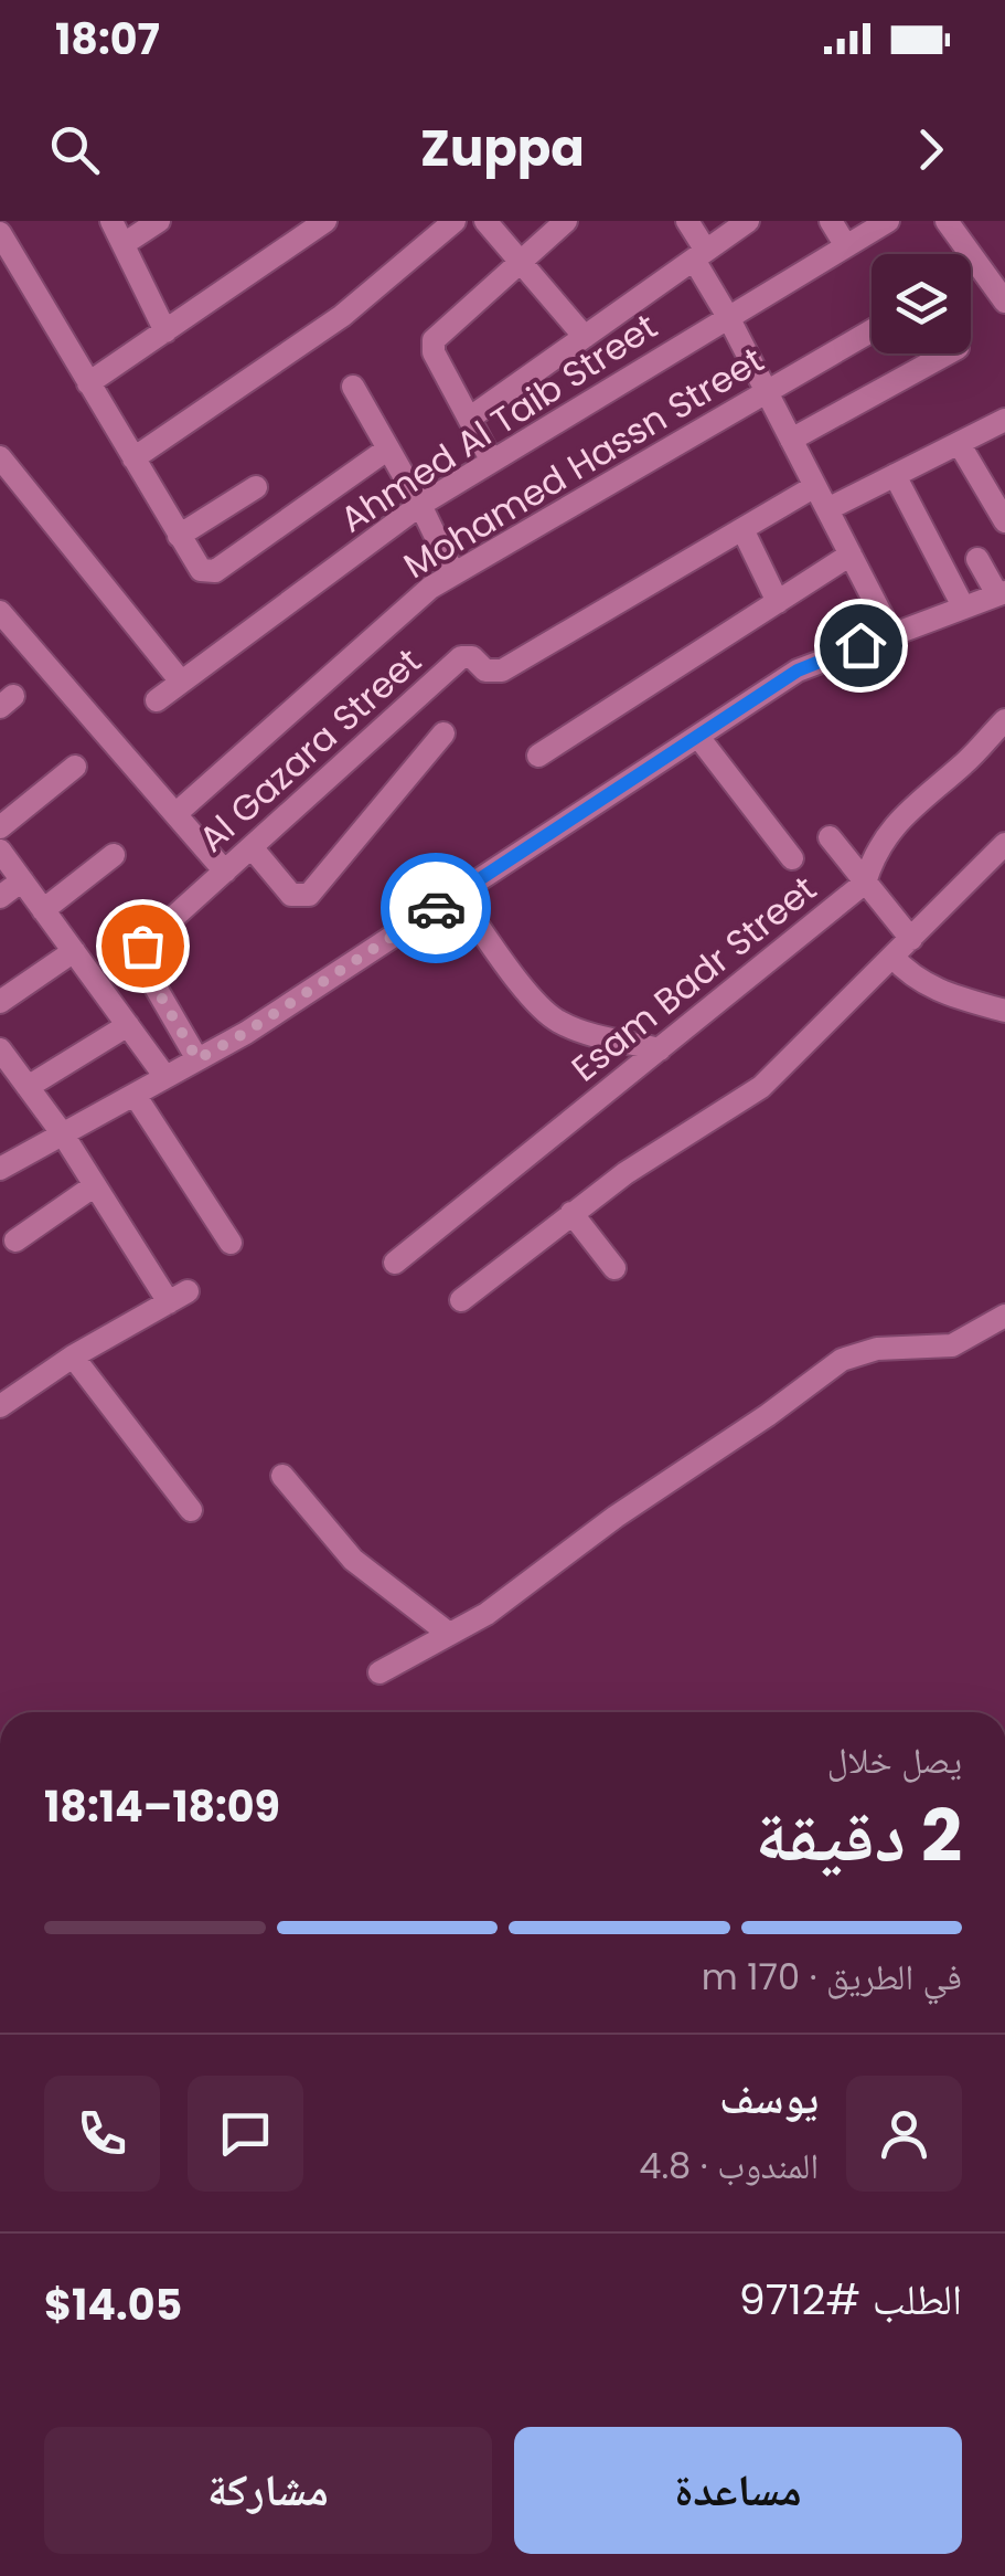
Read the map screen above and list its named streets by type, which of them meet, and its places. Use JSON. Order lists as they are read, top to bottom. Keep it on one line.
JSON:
{"streets":{"street":["Ahmed Al Taib Street","Mohamed Hassn Street","Al Gazara Street","Esam Badr Street"]},"page":{"status":"18:07","header":"Zuppa","heading":["2 دقيقة","يصل خلال","18:09–18:14"],"panel":["يوسف","المندوب · 4.8","الطلب #9712","$14.05"],"bar":"في الطريق · 170 m","buttons":["مساعدة","مشاركة"]}}
